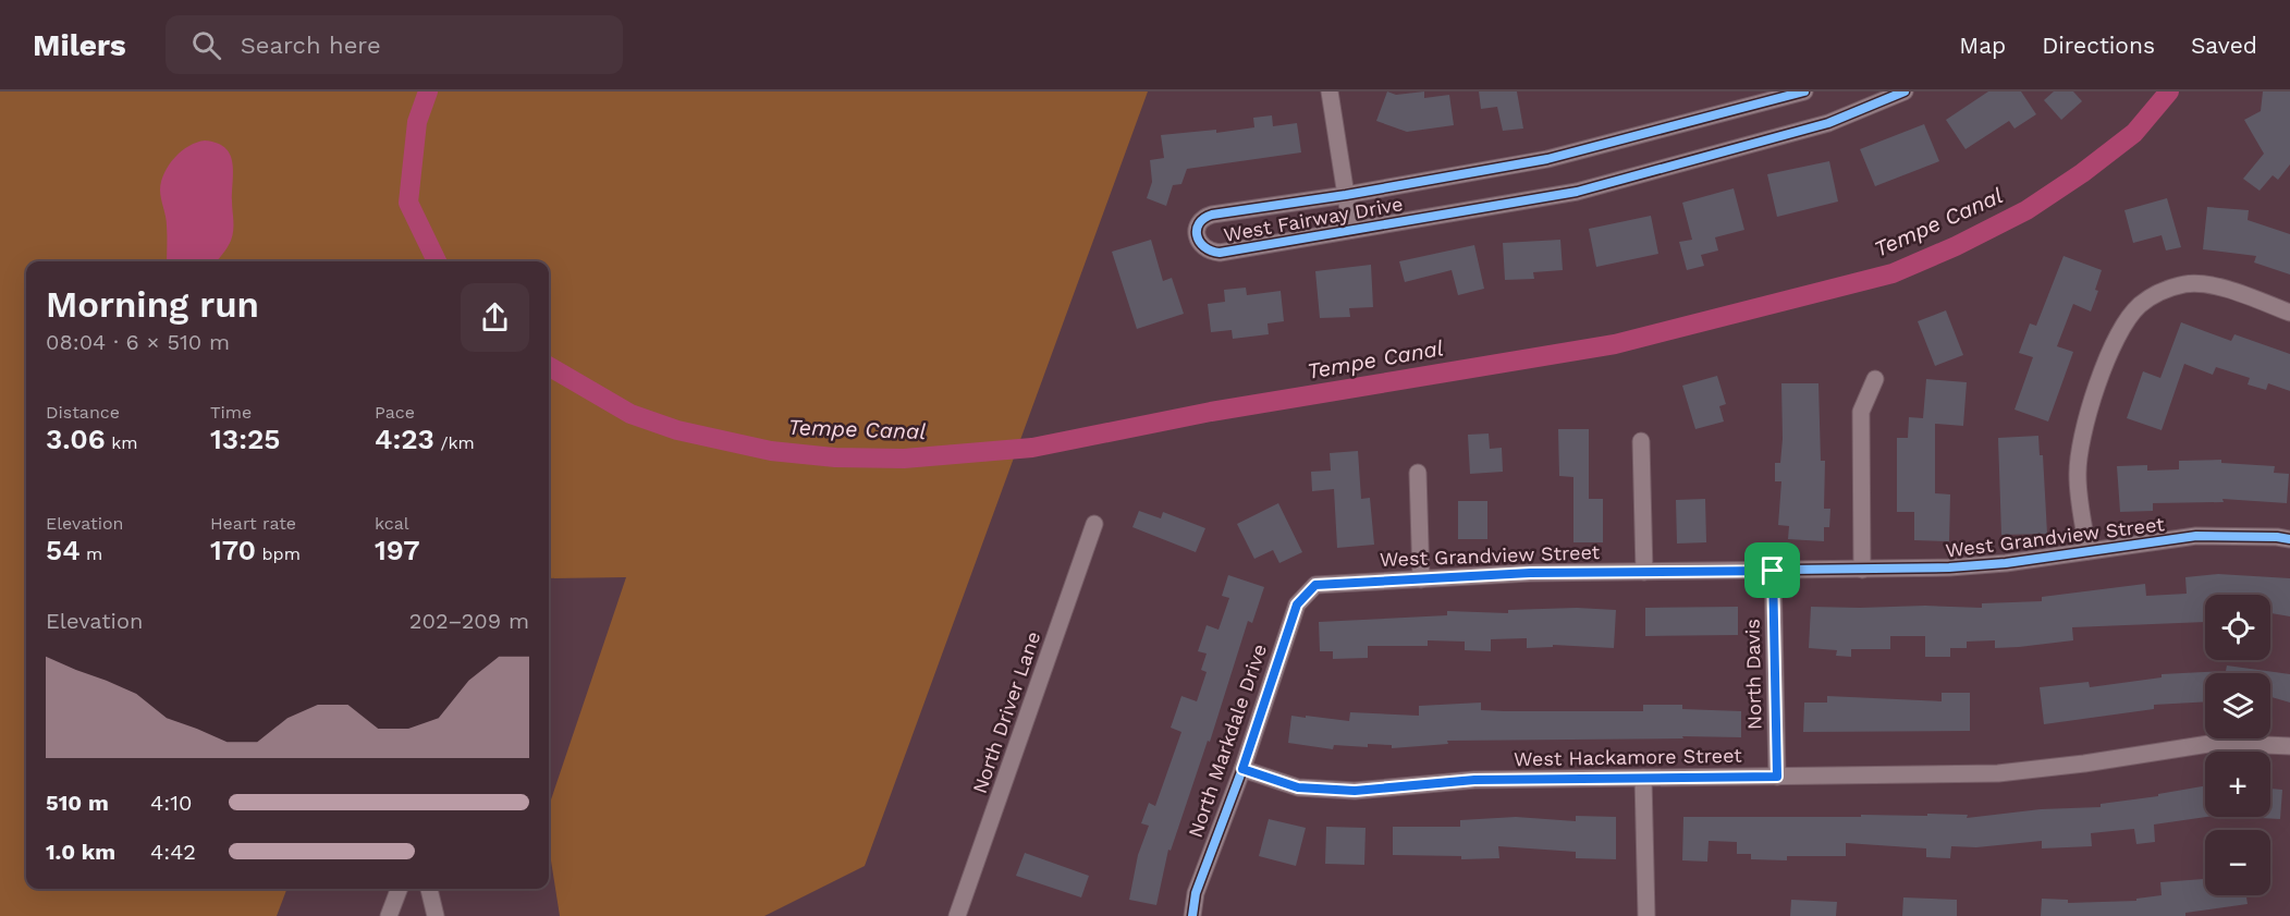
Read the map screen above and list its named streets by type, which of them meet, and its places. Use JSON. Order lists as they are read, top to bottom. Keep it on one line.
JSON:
{"streets":{"street":["West Fairway Drive","West Grandview Street","North Davis","North Driver Lane","North Markdale Drive","West Hackamore Street"]},"crossings":[["West Grandview Street","North Davis"],["West Grandview Street","North Markdale Drive"],["North Davis","West Hackamore Street"],["North Markdale Drive","West Hackamore Street"]],"water":["Tempe Canal"],"page":{"header":"Milers","search":"Search here","nav":["Map","Directions","Saved"],"heading":["Morning run","08:04 · 6 × 510 m"],"stats":[["Distance","3.06 km"],["Time","13:25"],["Pace","4:23 /km"],["Elevation","54 m"],["Heart rate","170 bpm"],["kcal","197"]],"map_buttons":["+","−"],"chart":["Elevation","202–209 m"],"list":[{"name":"510 m","note":"4:10"},{"name":"1.0 km","note":"4:42"}]}}
